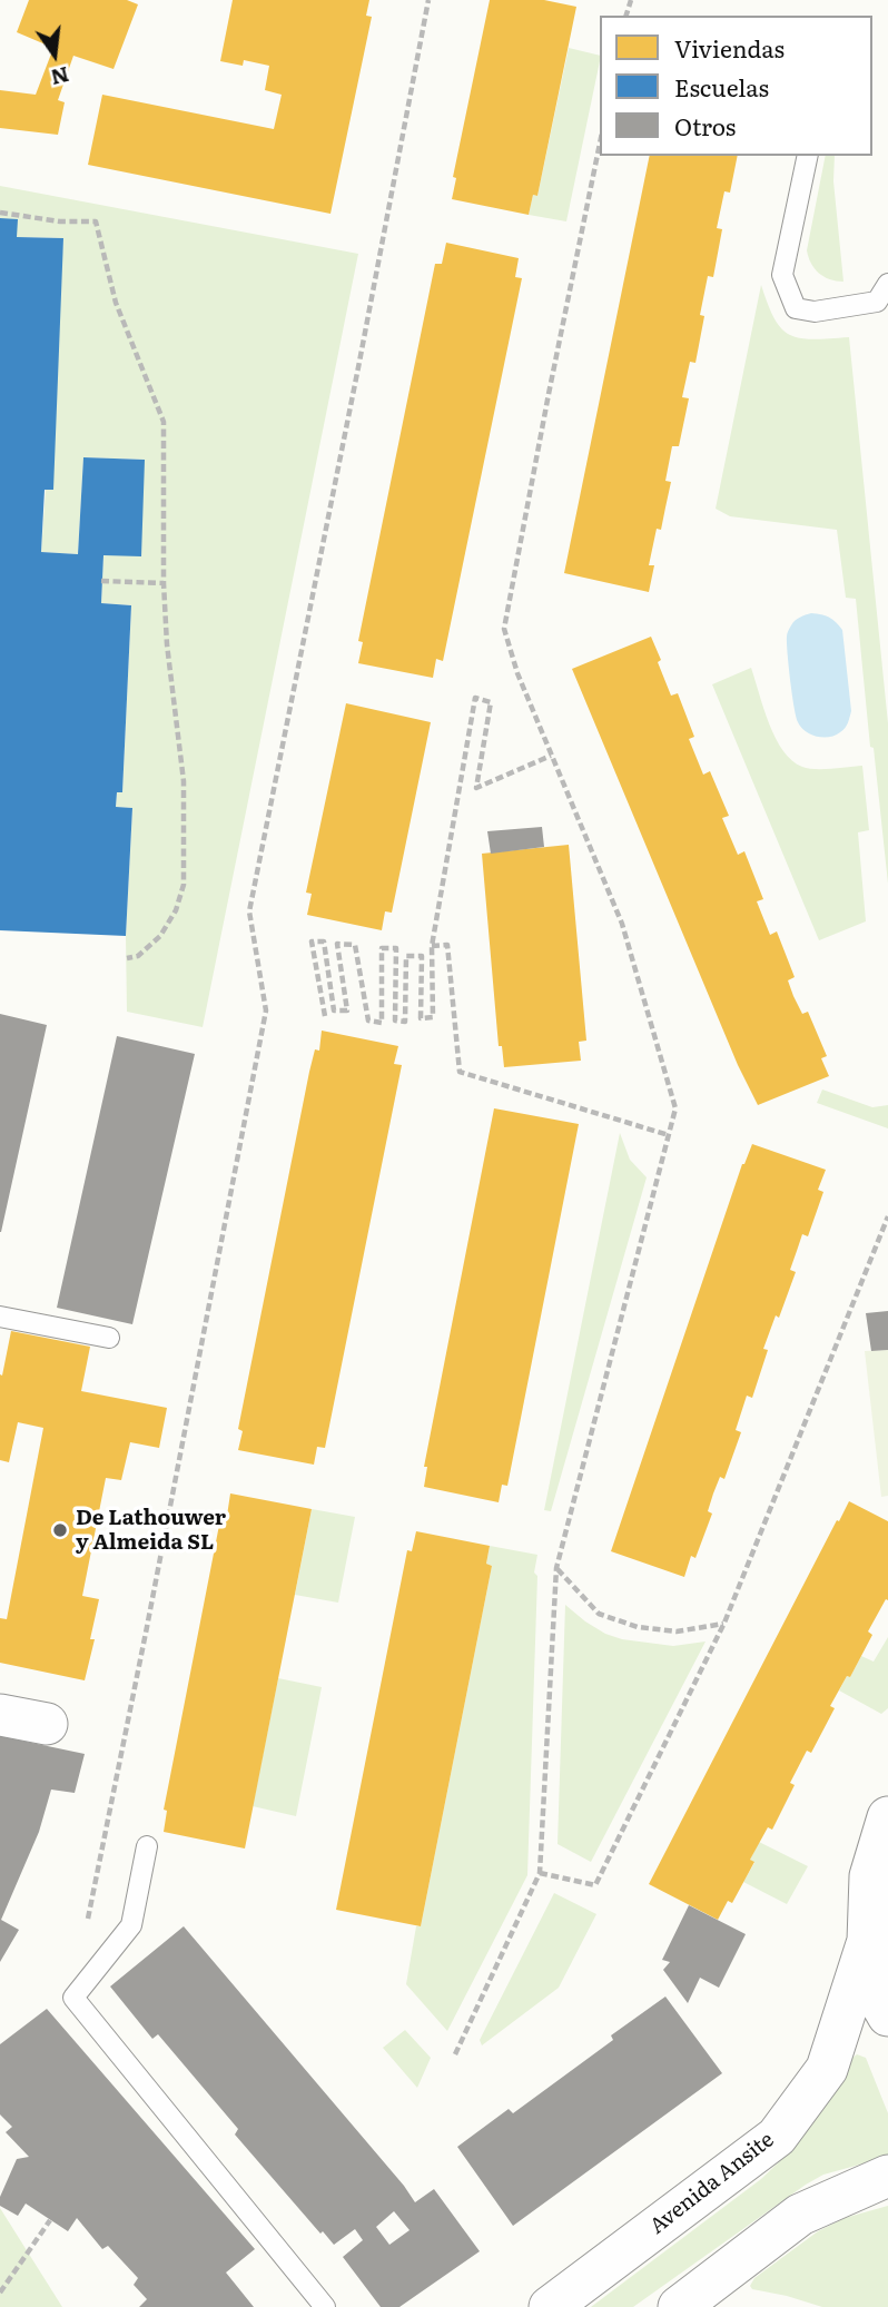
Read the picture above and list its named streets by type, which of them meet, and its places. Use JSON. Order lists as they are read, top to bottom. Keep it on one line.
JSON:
{"streets":{"street":["Avenida Ansite"]},"places":["De Lathouwer y Almeida SL"],"legend":["Viviendas","Escuelas","Otros"],"north":"bottom"}
